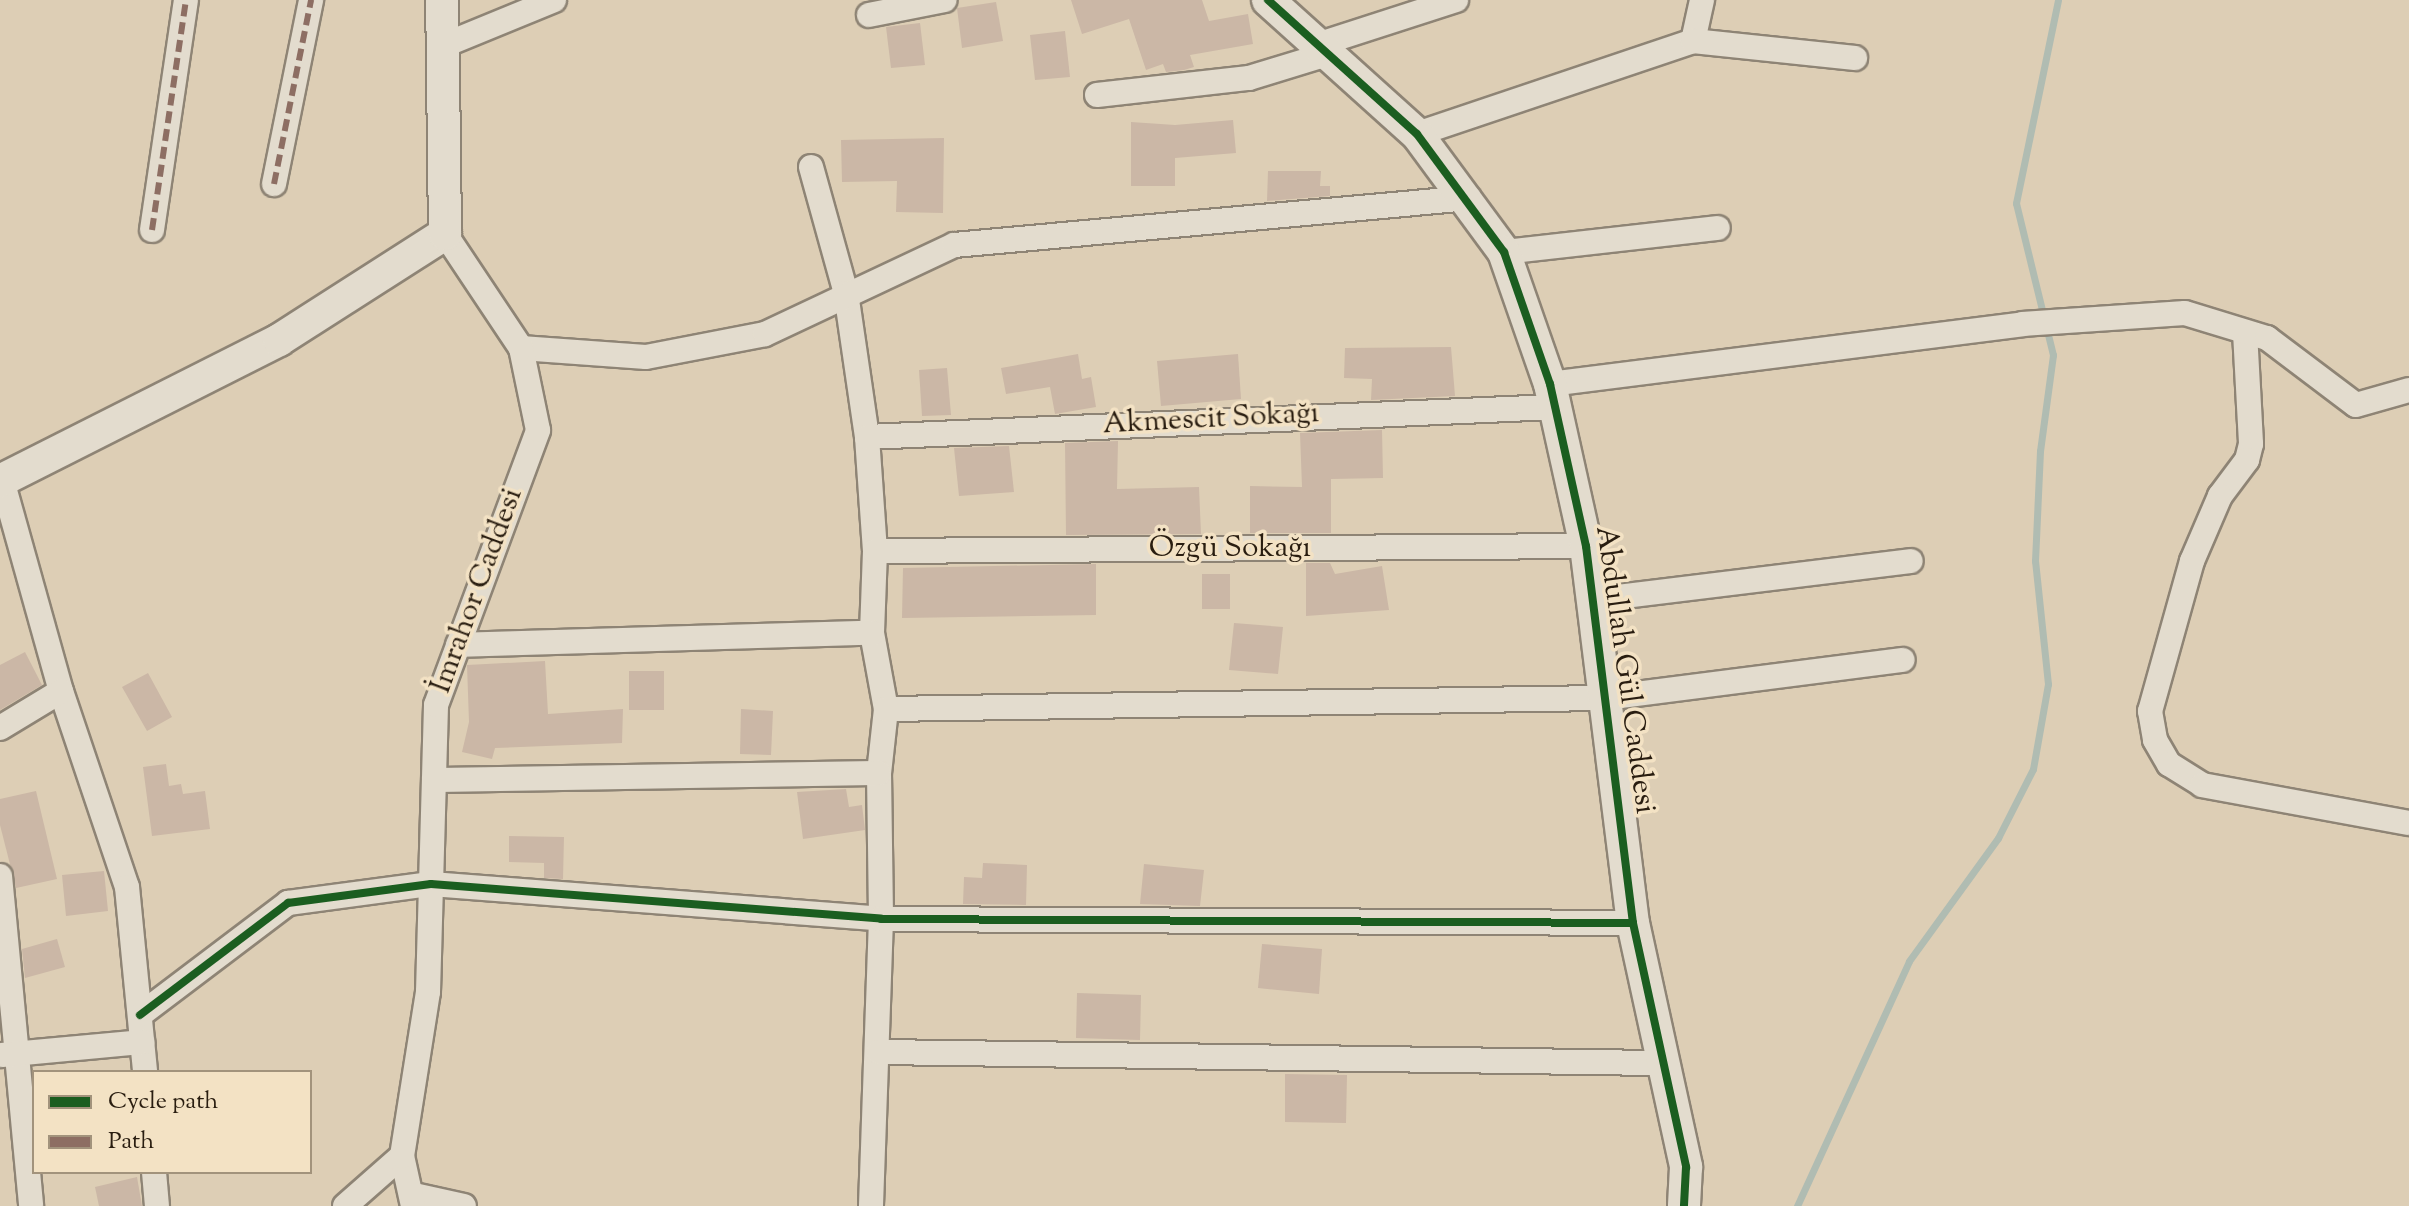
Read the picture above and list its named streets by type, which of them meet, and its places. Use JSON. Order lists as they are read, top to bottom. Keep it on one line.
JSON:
{"streets":{"street":["Akmescit Sokağı","Özgü Sokağı","İmrahor Caddesi","Abdullah Gül Caddesi"]},"crossings":[["Akmescit Sokağı","Abdullah Gül Caddesi"],["Özgü Sokağı","Abdullah Gül Caddesi"]],"legend":["Cycle path","Path"]}
